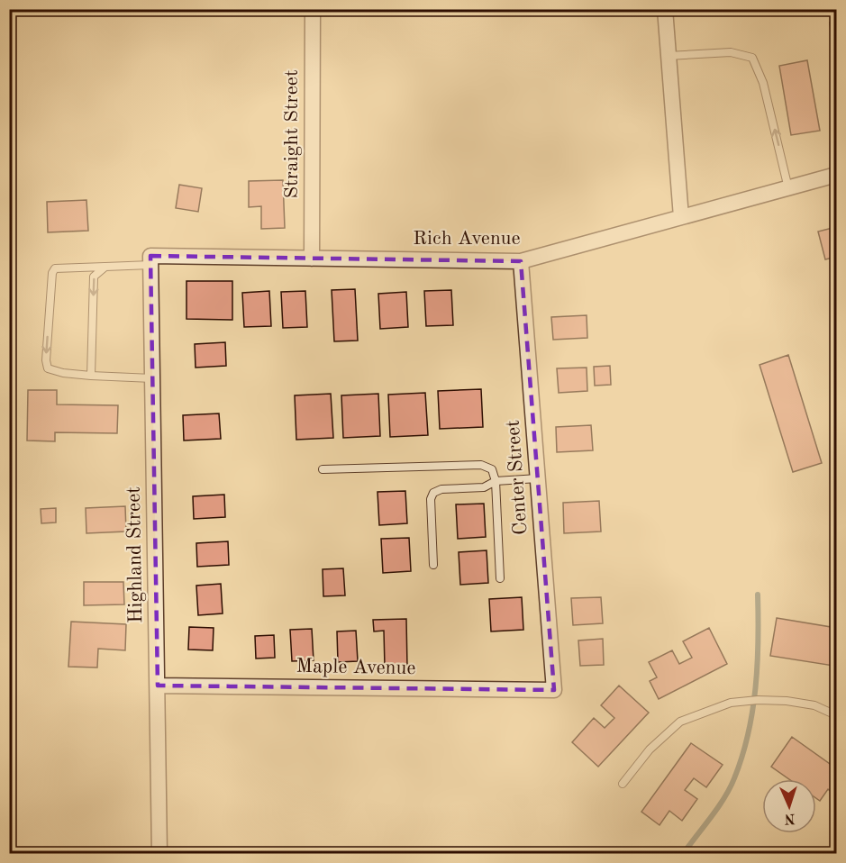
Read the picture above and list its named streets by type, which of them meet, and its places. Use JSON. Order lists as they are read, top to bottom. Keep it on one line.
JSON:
{"streets":{"street":["Straight Street","Rich Avenue","Center Street","Highland Street","Maple Avenue"]},"crossings":[["Straight Street","Rich Avenue"],["Rich Avenue","Center Street"],["Rich Avenue","Highland Street"],["Center Street","Maple Avenue"],["Highland Street","Maple Avenue"]],"north":"bottom"}
